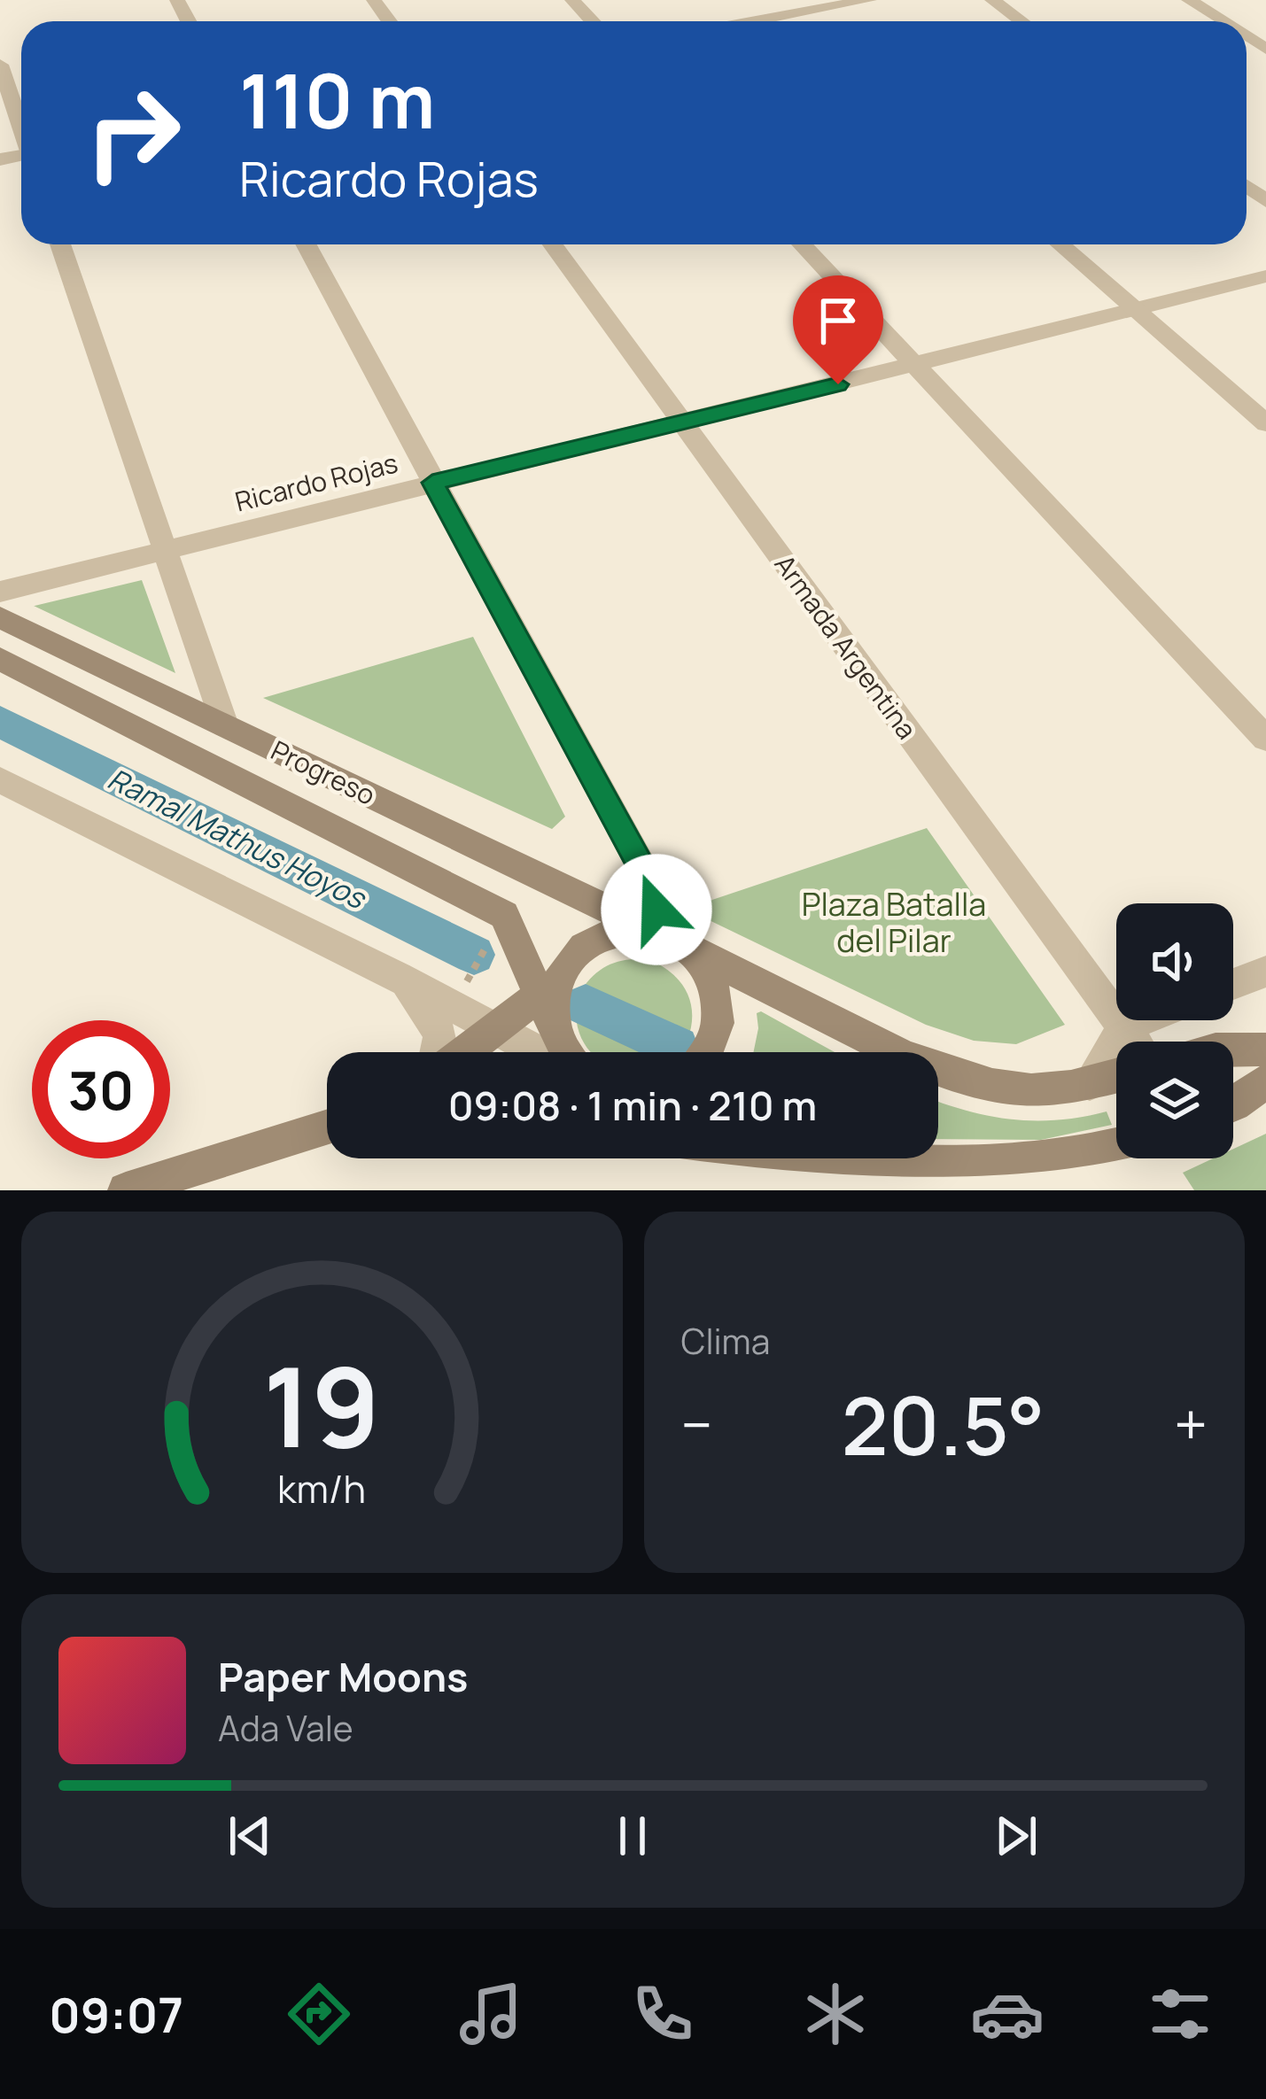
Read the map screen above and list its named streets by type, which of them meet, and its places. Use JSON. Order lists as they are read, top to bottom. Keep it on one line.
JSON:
{"streets":{"main road":["Progreso"],"street":["Ricardo Rojas","Armada Argentina"]},"crossings":[["Ricardo Rojas","Armada Argentina"]],"water":["Ramal Mathus Hoyos"],"parks":["Plaza Batalla del Pilar"],"page":{"turn":["110 m","Ricardo Rojas"],"limit":"30","trip":"09:08 · 1 min · 210 m","tile":"Clima","heat":["−","20.5°","+"],"song":["Paper Moons","Ada Vale"],"tabs":"09:07","gauge":["19","km/h"]}}
